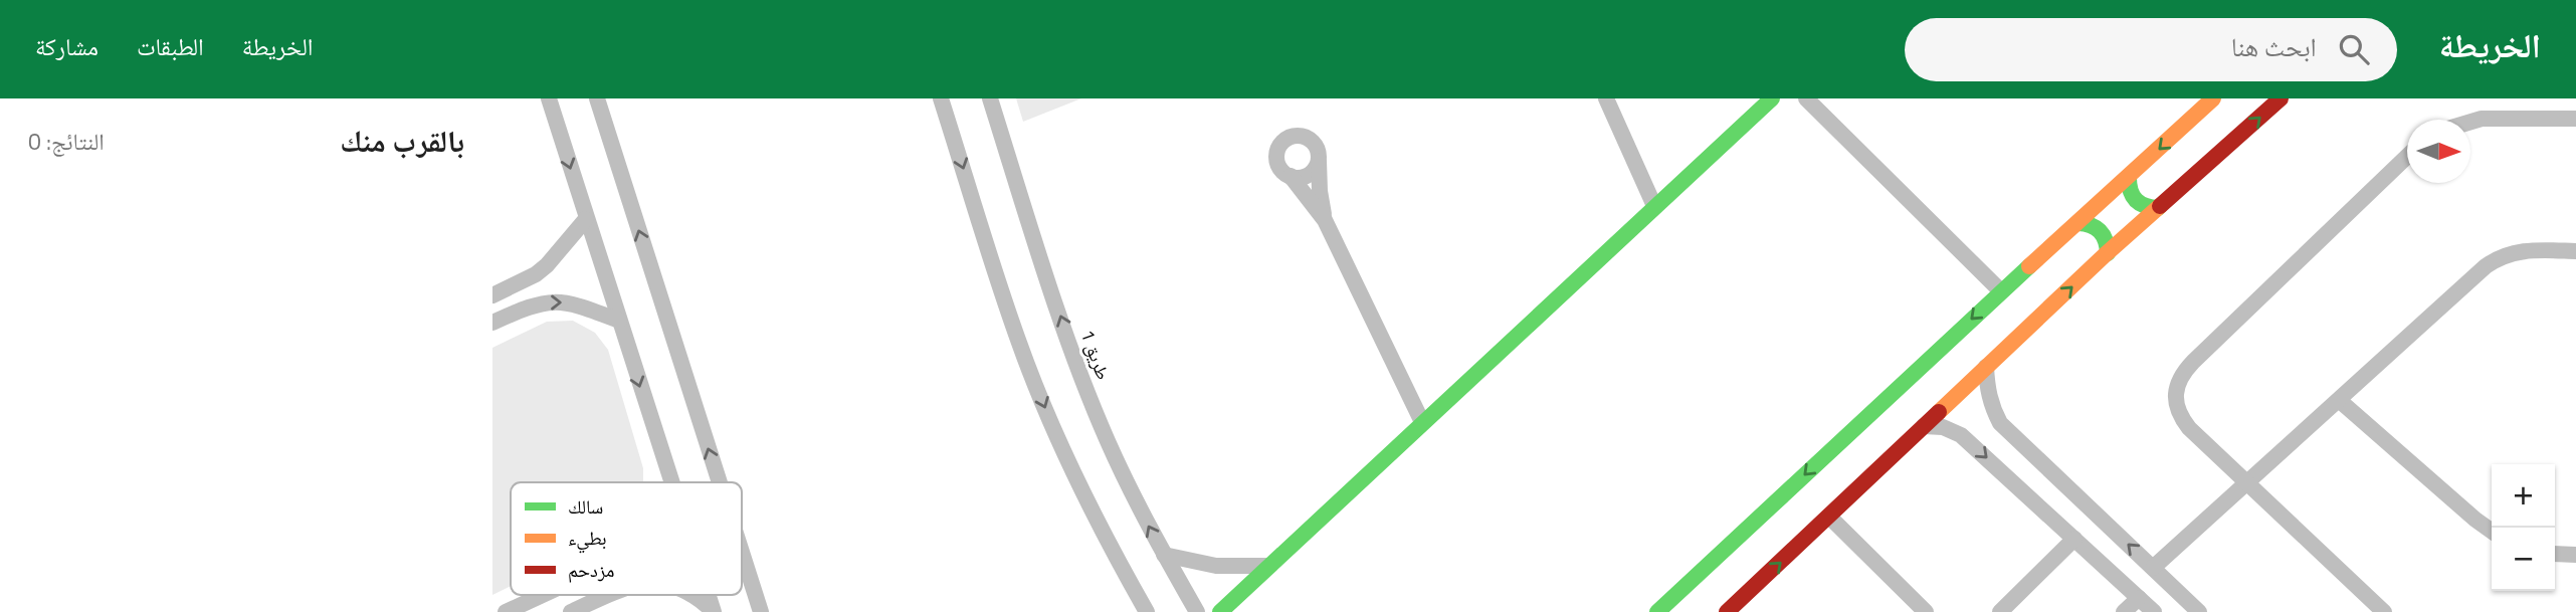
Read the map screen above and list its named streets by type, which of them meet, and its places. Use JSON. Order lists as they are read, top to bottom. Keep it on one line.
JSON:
{"streets":{"street":["طريق 1"]},"legend":["سالك","بطيء","مزدحم"],"north":"right","page":{"header":"الخريطة","search":"ابحث هنا","nav":["الخريطة","الطبقات","مشاركة"],"heading":["بالقرب منك","النتائج: 0"],"map_buttons":["+","−"]}}
